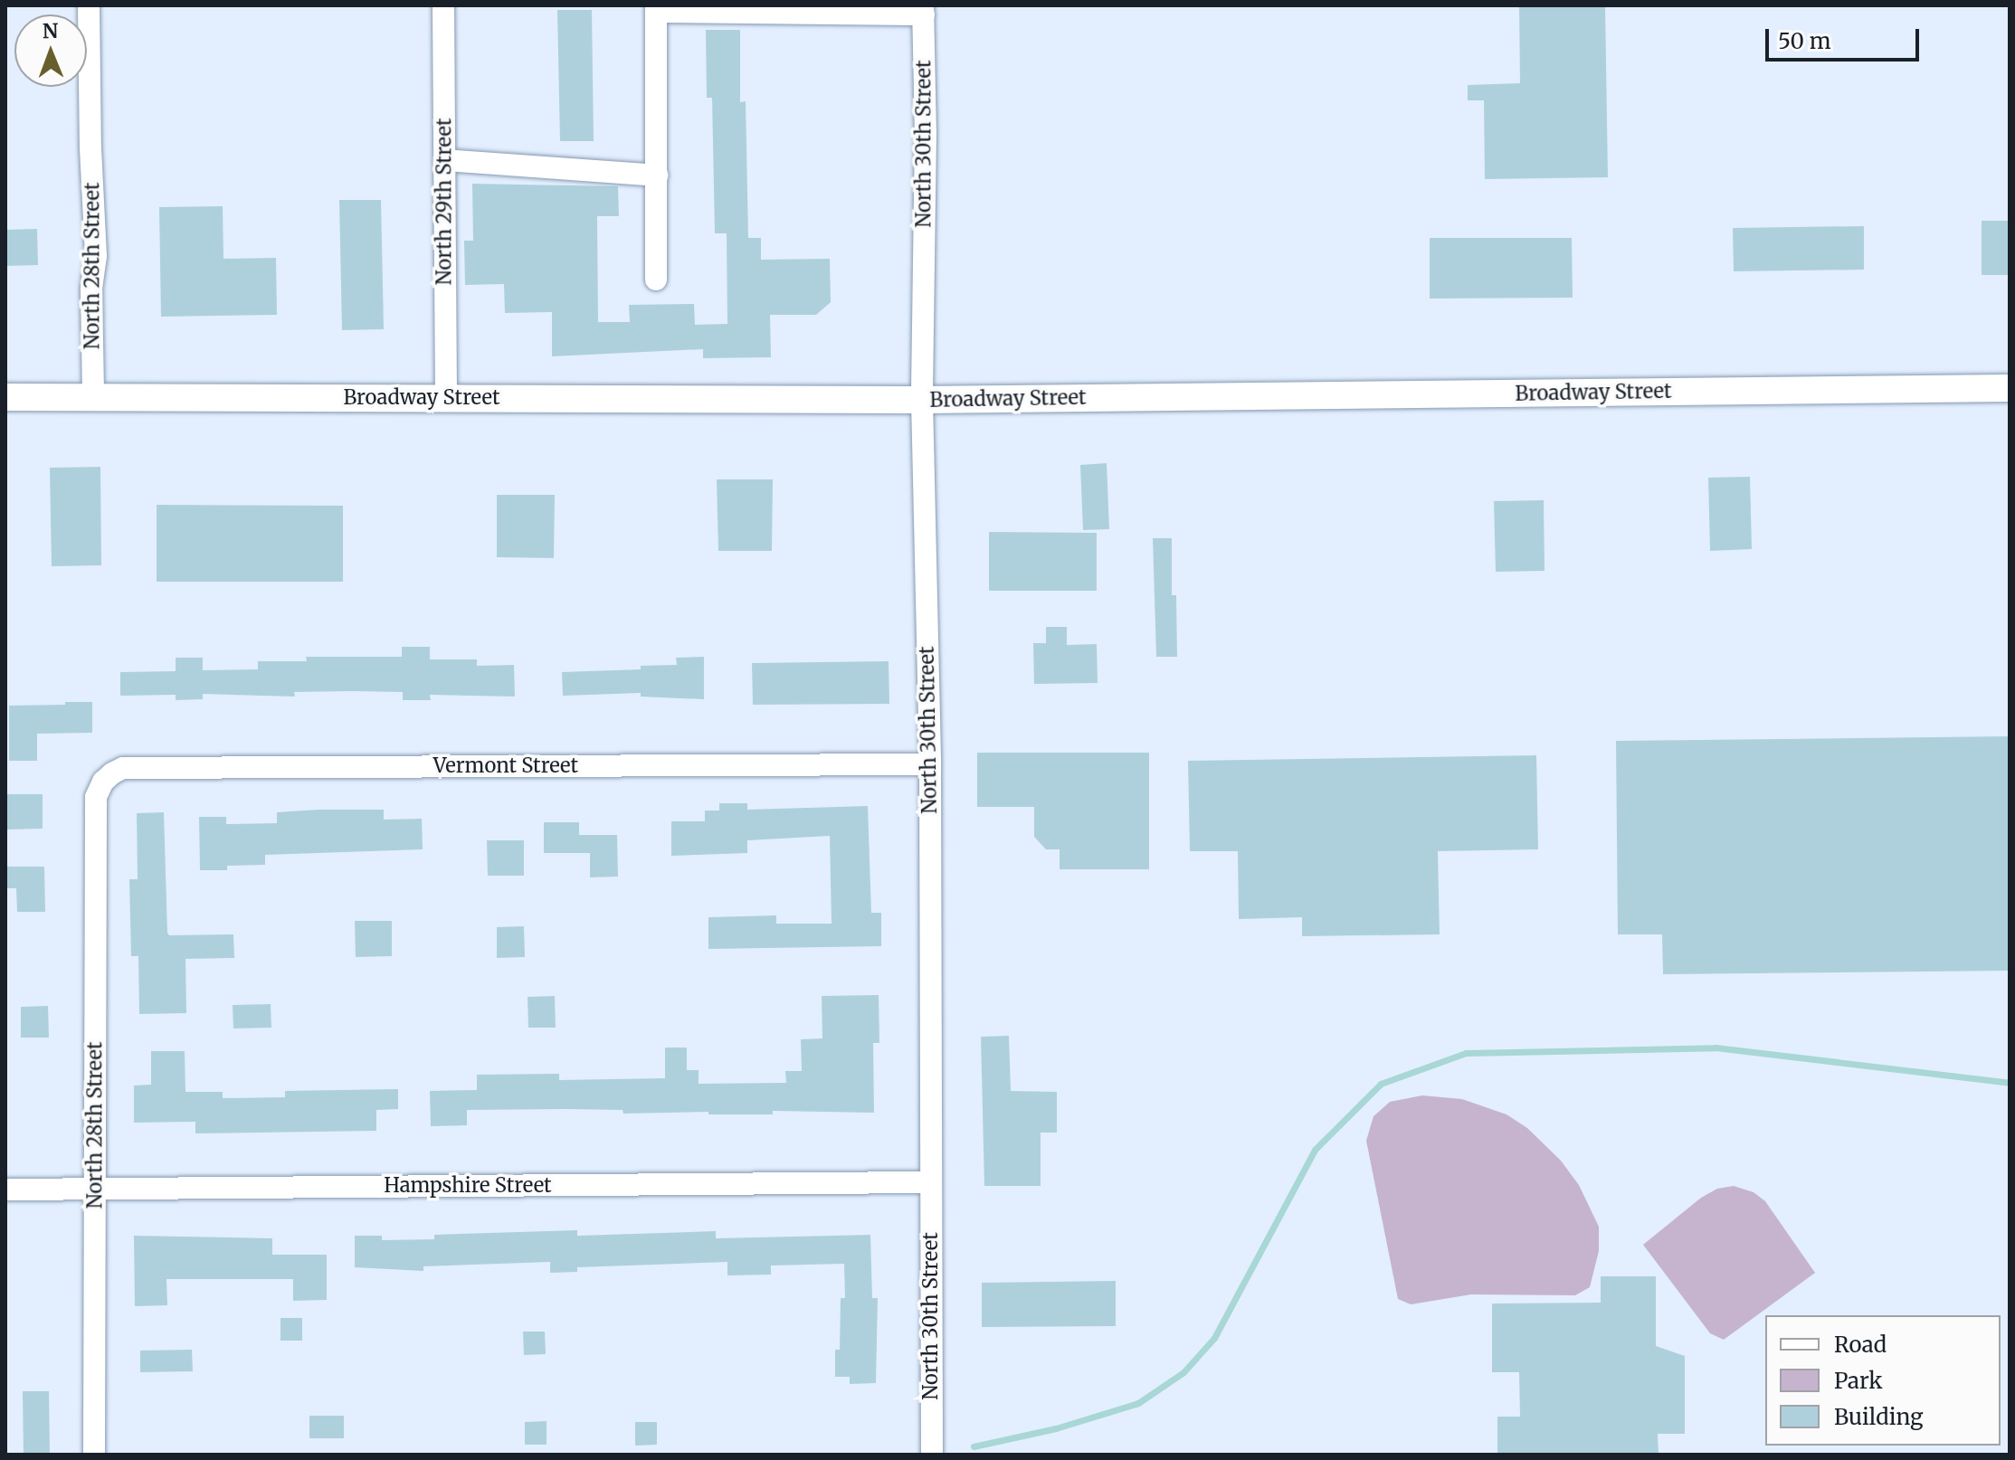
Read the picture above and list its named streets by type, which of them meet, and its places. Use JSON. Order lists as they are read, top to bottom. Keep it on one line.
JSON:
{"streets":{"main road":["Broadway Street"],"street":["North 30th Street","North 29th Street","North 28th Street","Vermont Street","Hampshire Street"]},"crossings":[["North 30th Street","Broadway Street"],["North 30th Street","Vermont Street"],["North 30th Street","Hampshire Street"],["North 29th Street","Broadway Street"],["North 28th Street","Broadway Street"],["North 28th Street","Vermont Street"],["North 28th Street","Hampshire Street"]],"legend":["Road","Park","Building"],"scale_bar":"50 m","north":"top"}
